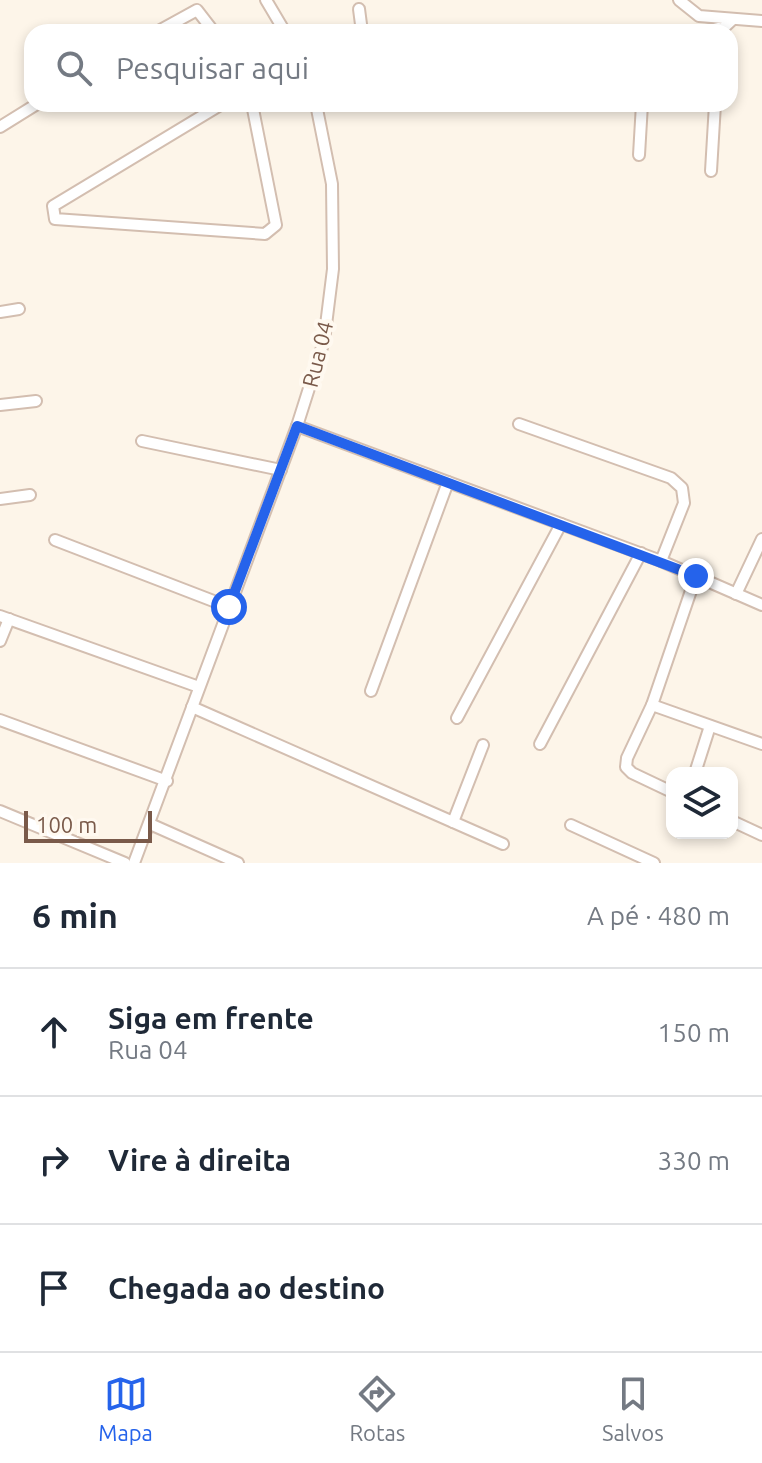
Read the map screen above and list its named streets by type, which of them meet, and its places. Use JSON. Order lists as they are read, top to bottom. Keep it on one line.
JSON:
{"streets":{"street":["Rua 04"]},"scale_bar":"100 m","page":{"search":"Pesquisar aqui","scale":"100 m","heading":["6 min","A pé · 480 m"],"list":[["Siga em frente","Rua 04","150 m"],["Vire à direita","330 m"],"Chegada ao destino"],"nav":["Mapa","Rotas","Salvos"]}}
